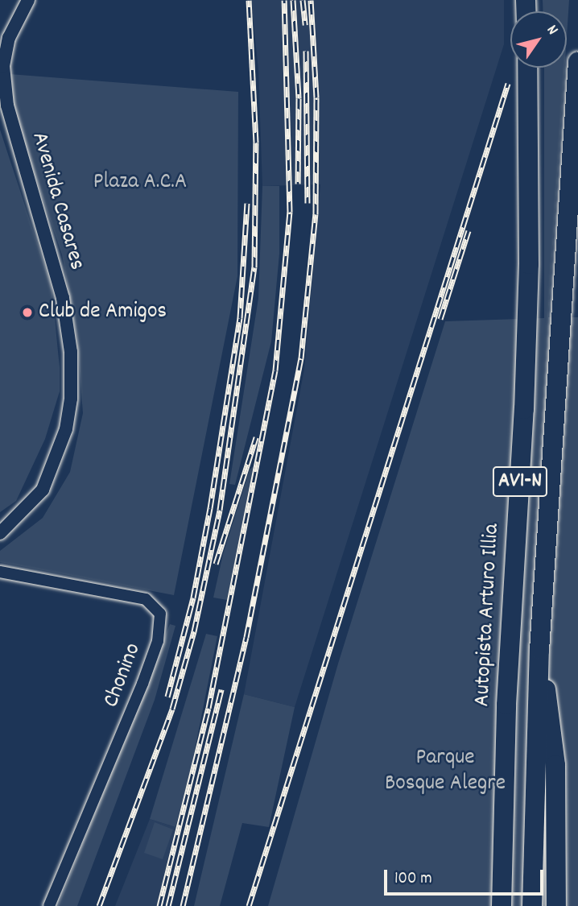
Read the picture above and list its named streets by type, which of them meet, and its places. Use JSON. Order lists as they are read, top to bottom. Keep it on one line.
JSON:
{"streets":{"highway":["AV1-N","Autopista Arturo Illia"],"street":["Avenida Casares","Chonino"]},"parks":["Plaza A.C.A","Parque Bosque Alegre"],"places":["Club de Amigos"],"scale_bar":"100 m","north":"top right"}
